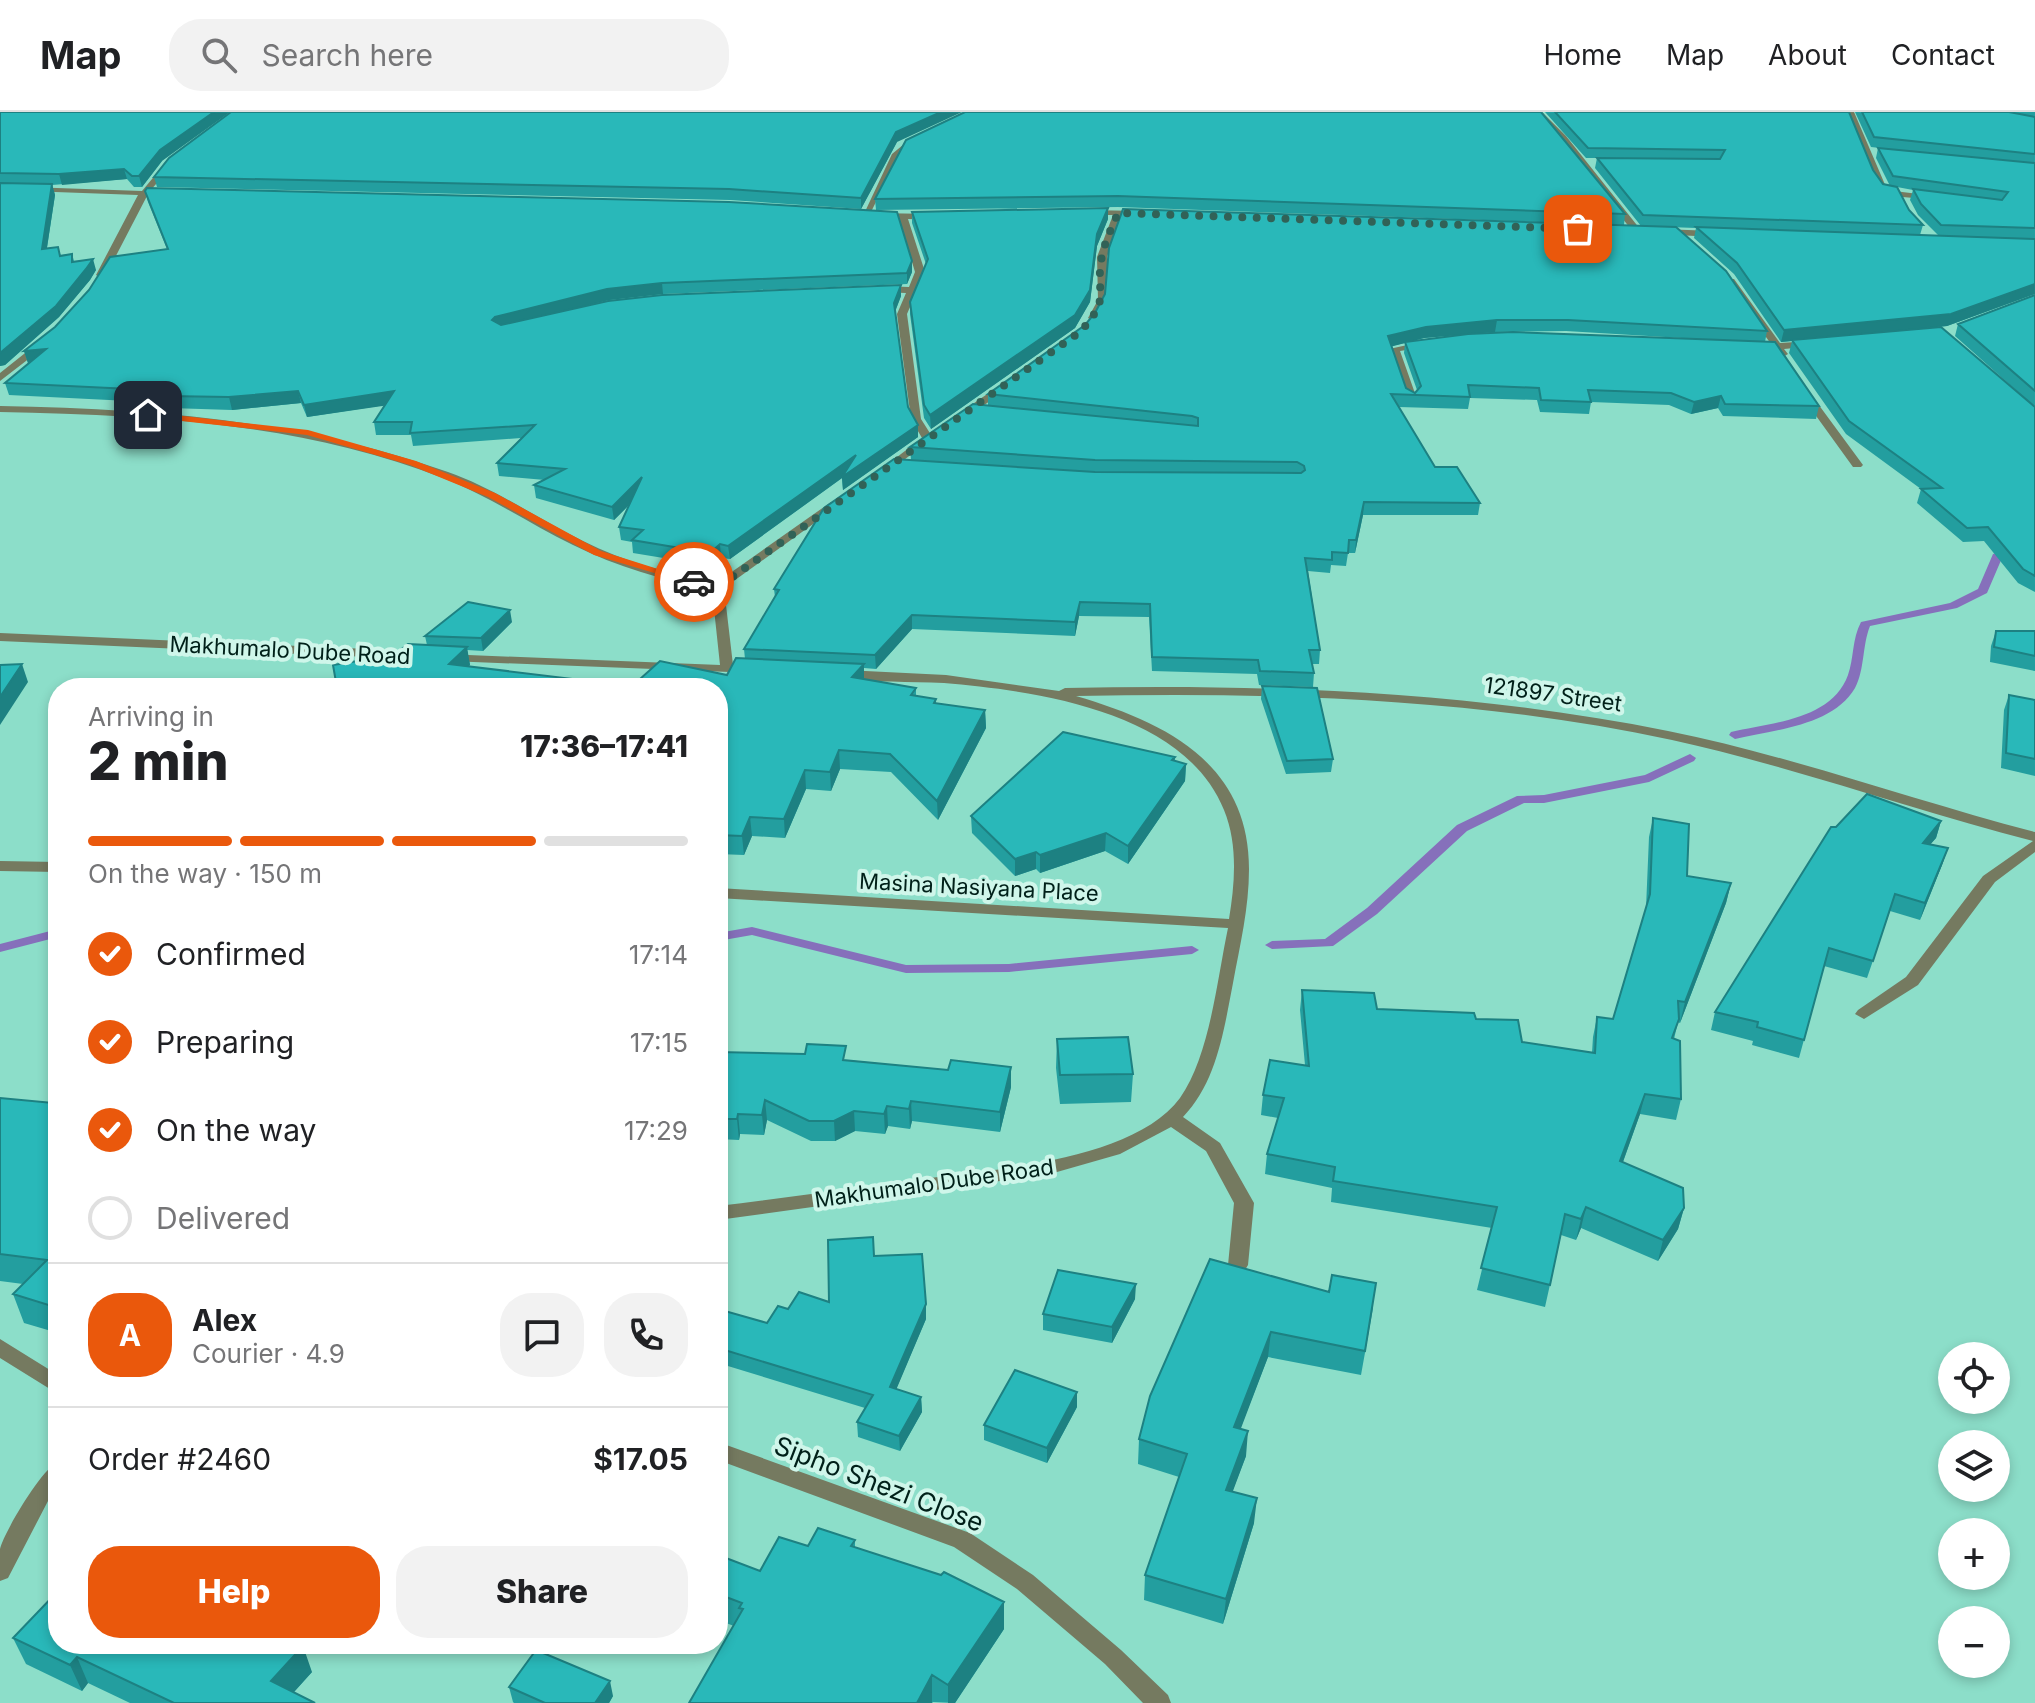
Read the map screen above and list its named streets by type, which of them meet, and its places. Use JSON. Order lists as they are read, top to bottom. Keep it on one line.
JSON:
{"streets":{"street":["Makhumalo Dube Road","121897 Street","Masina Nasiyana Place","Sipho Shezi Close"]},"crossings":[["Makhumalo Dube Road","121897 Street"],["Makhumalo Dube Road","Masina Nasiyana Place"]],"page":{"header":"Map","search":"Search here","nav":["Home","Map","About","Contact"],"heading":["2 min","Arriving in","17:36–17:41"],"panel":["Alex","Courier · 4.9","Order #2460","$17.05"],"bar":"On the way · 150 m","list":[["Confirmed","17:14"],["Preparing","17:15"],["On the way","17:29"],"Delivered"],"round":"A","map_buttons":["+","−"],"buttons":["Help","Share"]}}
